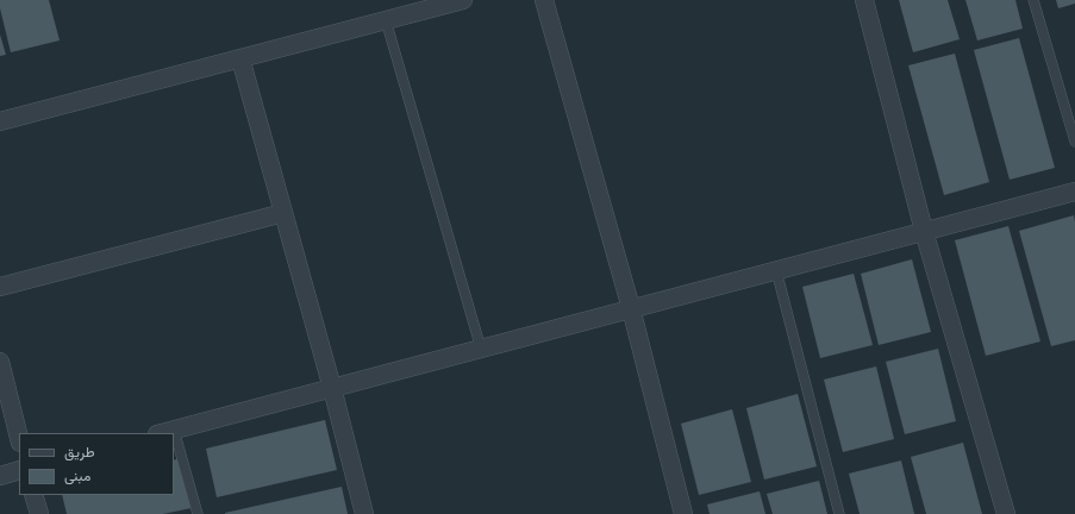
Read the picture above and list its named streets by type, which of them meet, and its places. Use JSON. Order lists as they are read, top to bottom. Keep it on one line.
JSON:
{"legend":["طريق","مبنى"]}
